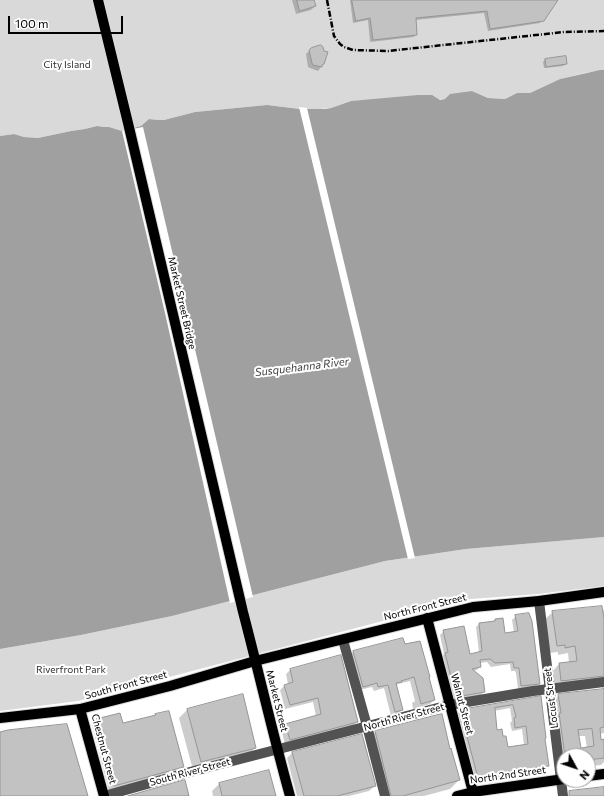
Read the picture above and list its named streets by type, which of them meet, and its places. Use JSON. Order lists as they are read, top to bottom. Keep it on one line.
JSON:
{"streets":{"main road":["Market Street Bridge","North Front Street","South Front Street","Market Street","Walnut Street","Chestnut Street","North 2nd Street"],"street":["Locust Street","North River Street","South River Street"]},"crossings":[["Market Street Bridge","Market Street"],["North Front Street","South Front Street"],["North Front Street","Locust Street"],["North Front Street","Market Street"],["North Front Street","Walnut Street"],["South Front Street","Market Street"],["South Front Street","Chestnut Street"],["Locust Street","North River Street"],["Market Street","North River Street"],["Market Street","South River Street"],["Walnut Street","North River Street"],["Walnut Street","North 2nd Street"],["North River Street","South River Street"],["Chestnut Street","South River Street"]],"water":["Susquehanna River"],"parks":["City Island","Riverfront Park"],"scale_bar":"100 m","north":"bottom right"}
